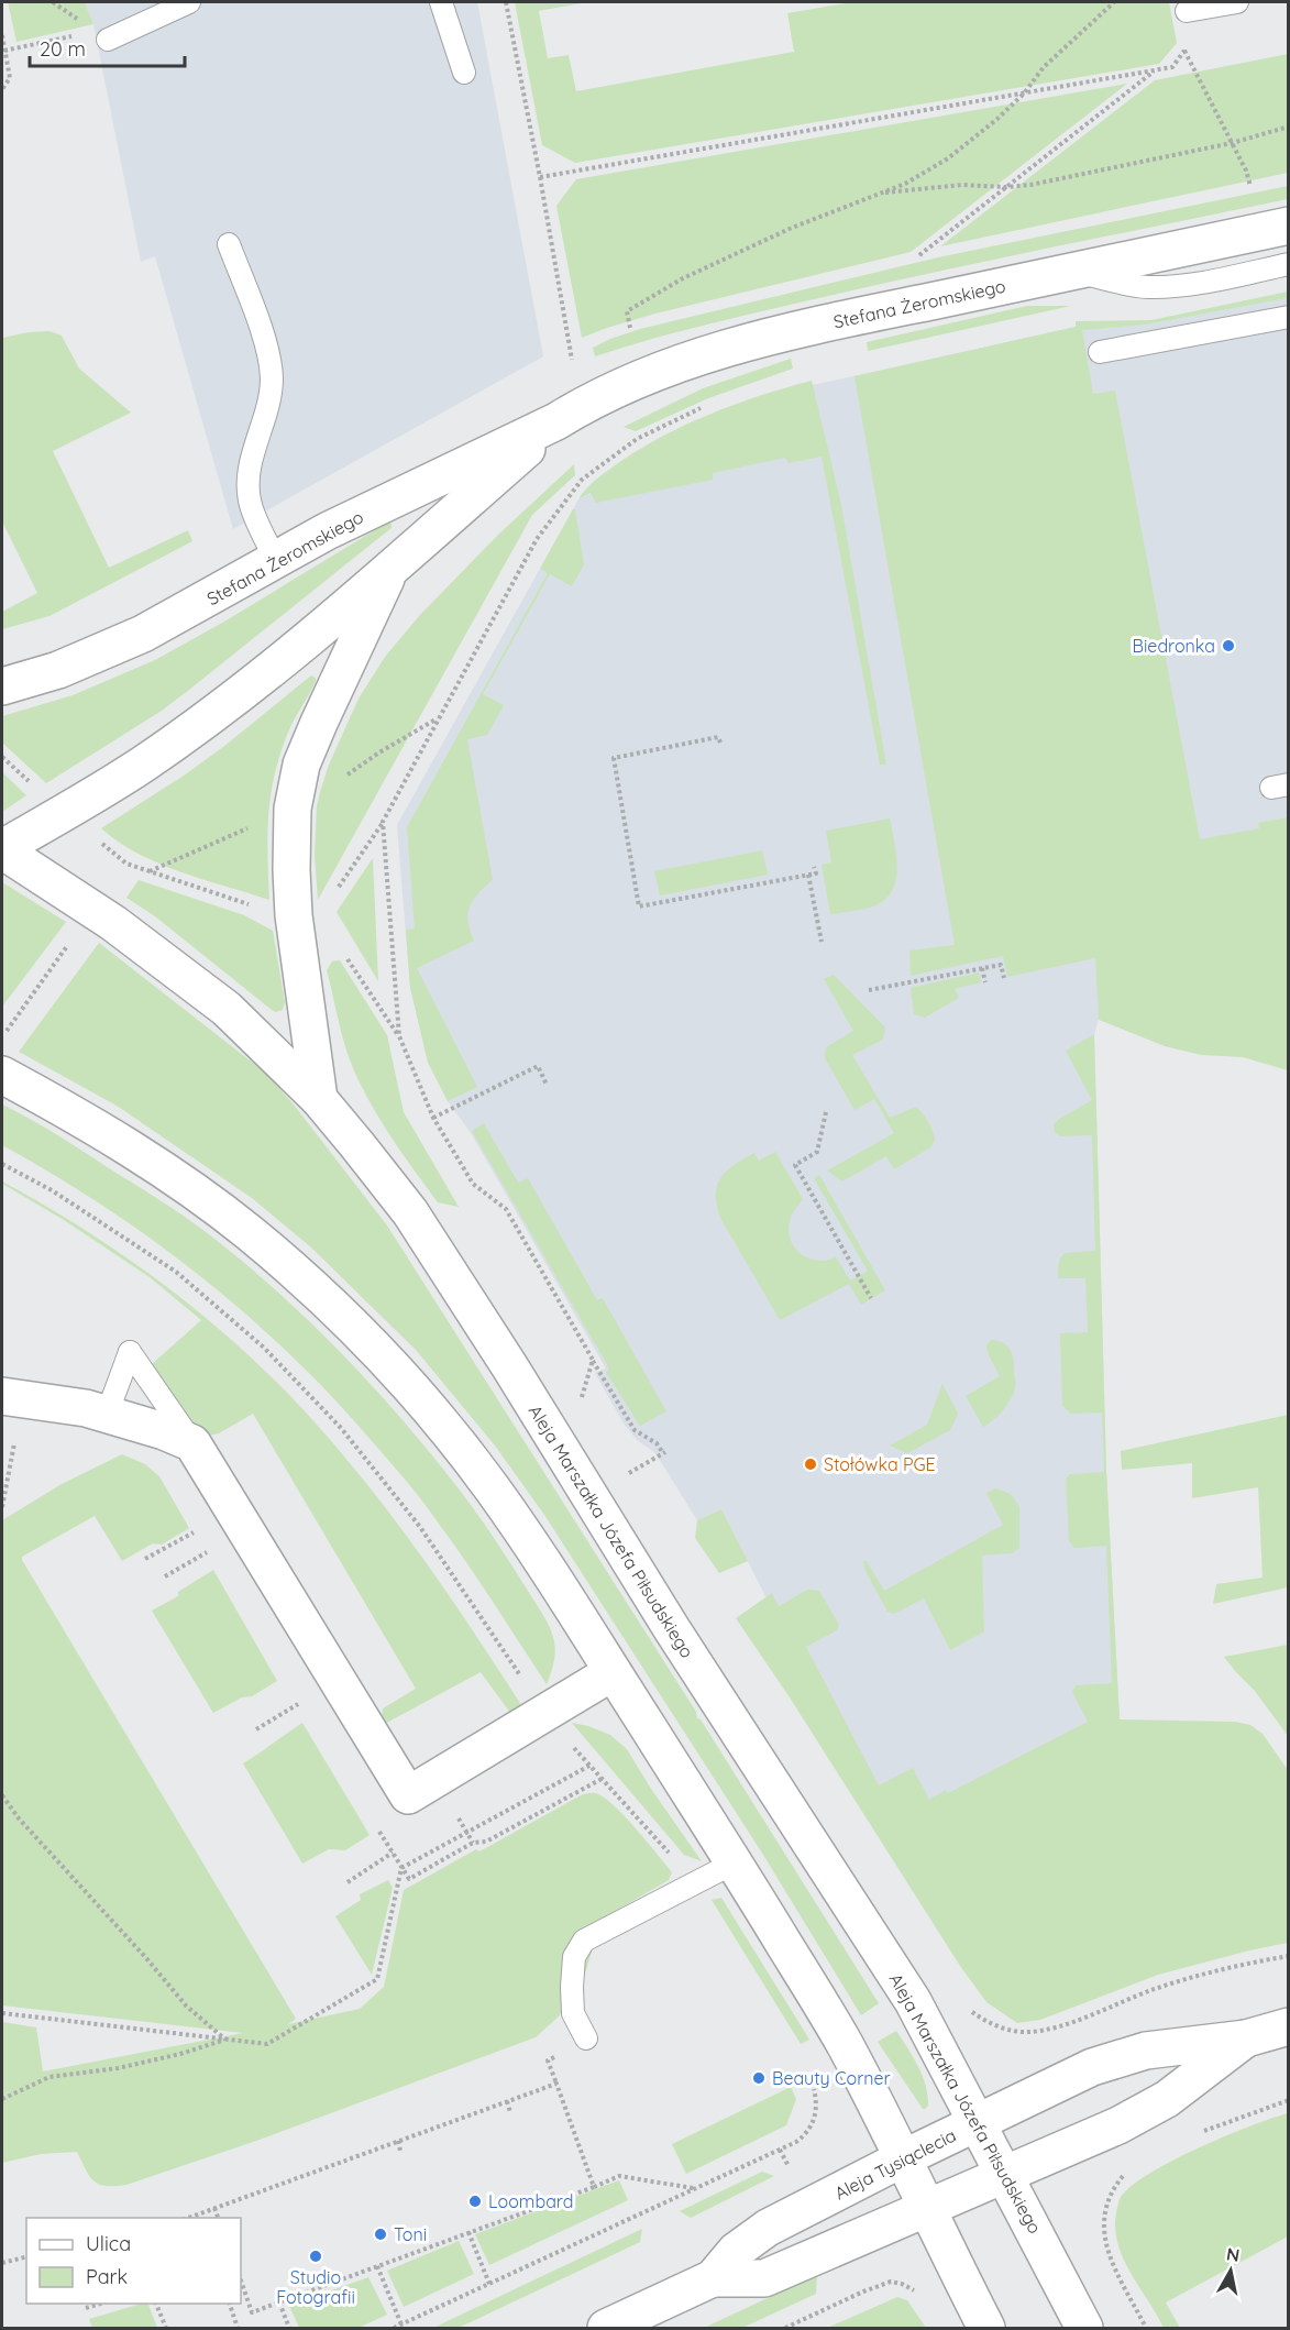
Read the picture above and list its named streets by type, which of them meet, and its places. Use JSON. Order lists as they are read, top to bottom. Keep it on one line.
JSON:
{"streets":{"street":["Stefana Żeromskiego","Aleja Marszałka Józefa Piłsudskiego","Aleja Tysiąclecia"]},"crossings":[["Stefana Żeromskiego","Aleja Marszałka Józefa Piłsudskiego"],["Aleja Marszałka Józefa Piłsudskiego","Aleja Tysiąclecia"]],"places":["Biedronka","Stołówka PGE","Beauty Corner","Loombard","Toni","Studio Fotografii"],"legend":["Ulica","Park"],"scale_bar":"20 m","north":"top"}
